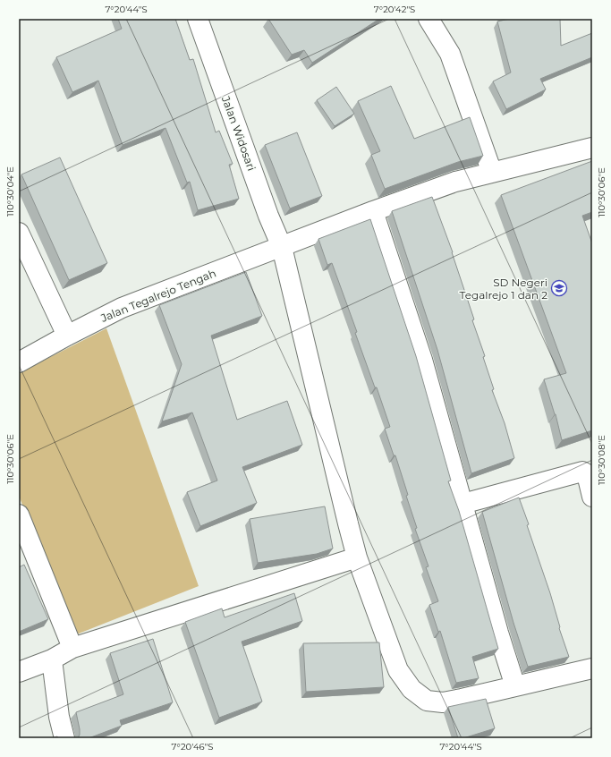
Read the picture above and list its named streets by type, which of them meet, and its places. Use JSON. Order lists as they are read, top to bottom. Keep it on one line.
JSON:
{"streets":{"street":["Jalan Widosari","Jalan Tegalrejo Tengah"]},"crossings":[["Jalan Widosari","Jalan Tegalrejo Tengah"]],"places":{"school or university":["SD Negeri Tegalrejo 1 dan 2"]},"coordinates":["7°20'44\"S","7°20'42\"S","110°30'04\"E","110°30'06\"E","110°30'08\"E","7°20'46\"S"]}
